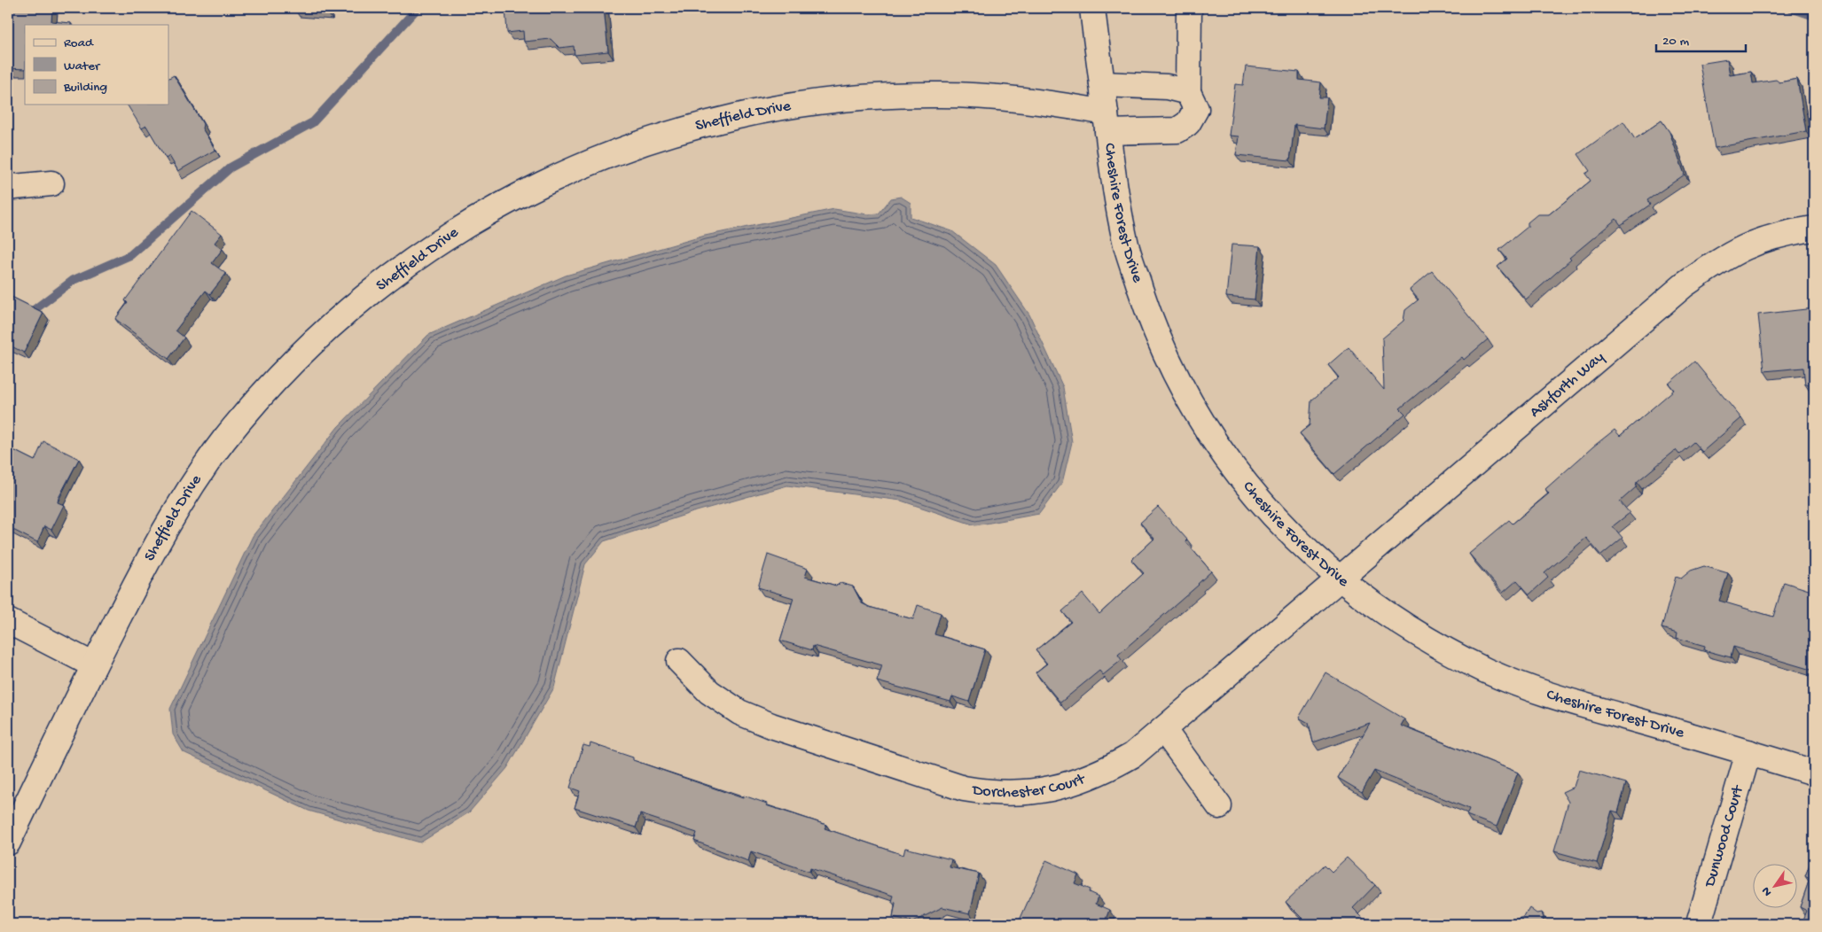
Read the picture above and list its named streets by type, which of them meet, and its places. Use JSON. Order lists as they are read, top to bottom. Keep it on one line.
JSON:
{"streets":{"street":["Sheffield Drive","Cheshire Forest Drive","Ashforth Way","Dorchester Court","Dunwood Court"]},"crossings":[["Sheffield Drive","Cheshire Forest Drive"],["Cheshire Forest Drive","Ashforth Way"],["Cheshire Forest Drive","Dorchester Court"],["Cheshire Forest Drive","Dunwood Court"],["Ashforth Way","Dorchester Court"]],"legend":["Road","Water","Building"],"scale_bar":"20 m","north":"bottom left"}
